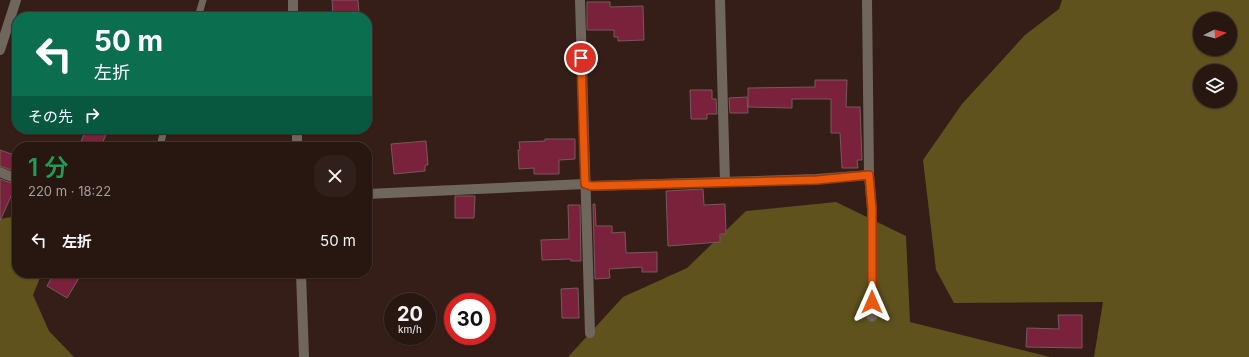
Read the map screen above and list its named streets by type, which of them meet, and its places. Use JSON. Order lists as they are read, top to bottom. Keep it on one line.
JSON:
{"north":"right","page":{"turn":["50 m","左折"],"then":"その先","heading":["1 分","220 m · 18:22"],"list":[{"name":"左折","value":"50 m"}],"speed":"20 km/h","limit":"30"}}
